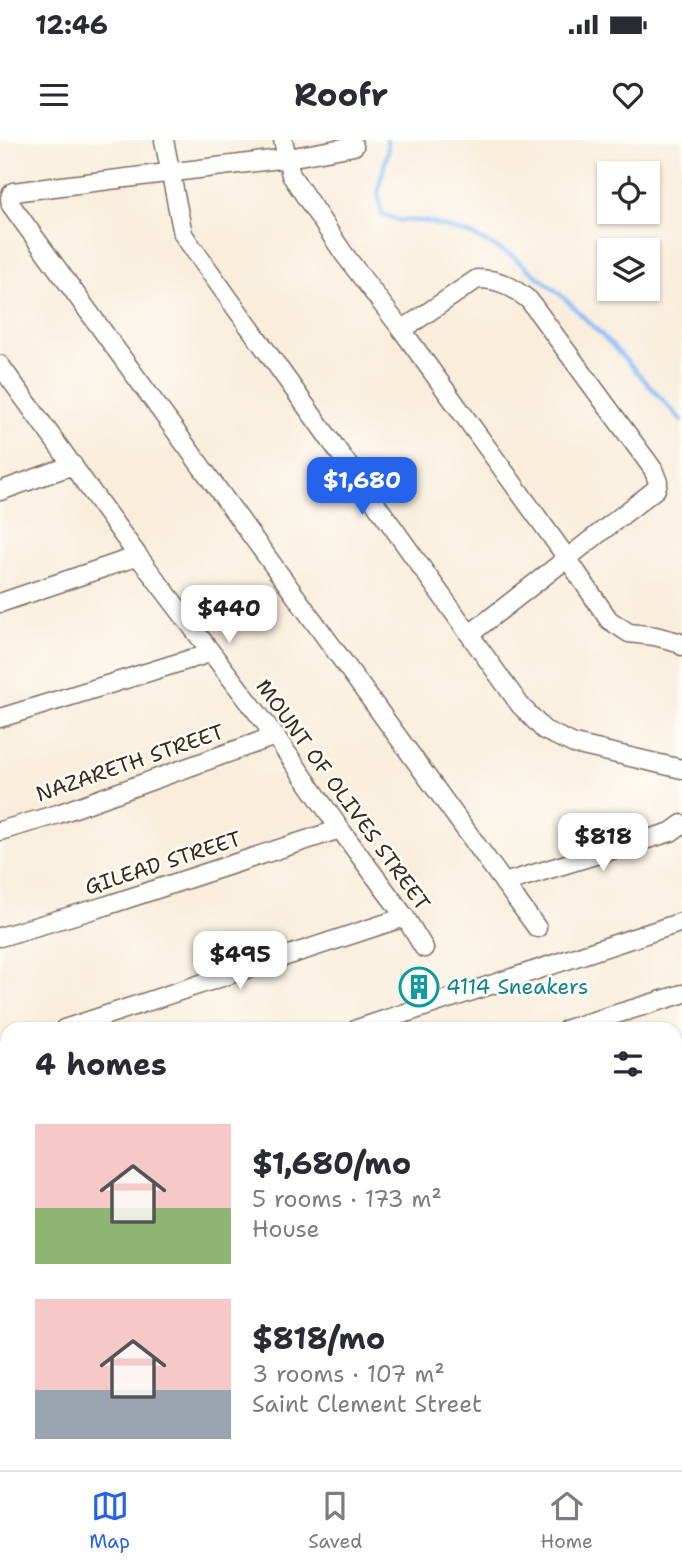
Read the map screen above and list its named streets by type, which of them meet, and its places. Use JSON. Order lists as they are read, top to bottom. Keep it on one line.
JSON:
{"streets":{"street":["NAZARETH STREET","MOUNT OF OLIVES STREET","GILEAD STREET"]},"crossings":[["NAZARETH STREET","MOUNT OF OLIVES STREET"],["MOUNT OF OLIVES STREET","GILEAD STREET"]],"places":{"building":["4114 Sneakers"]},"page":{"status":"12:46","header":"Roofr","price":["$1,680","$440","$818","$495"],"heading":"4 homes","list":[{"name":"$1,680/mo","note":"5 rooms · 173 m² · House"},{"name":"$818/mo","note":"3 rooms · 107 m² · Saint Clement Street"}],"tabs":["Map","Saved","Home"]}}
